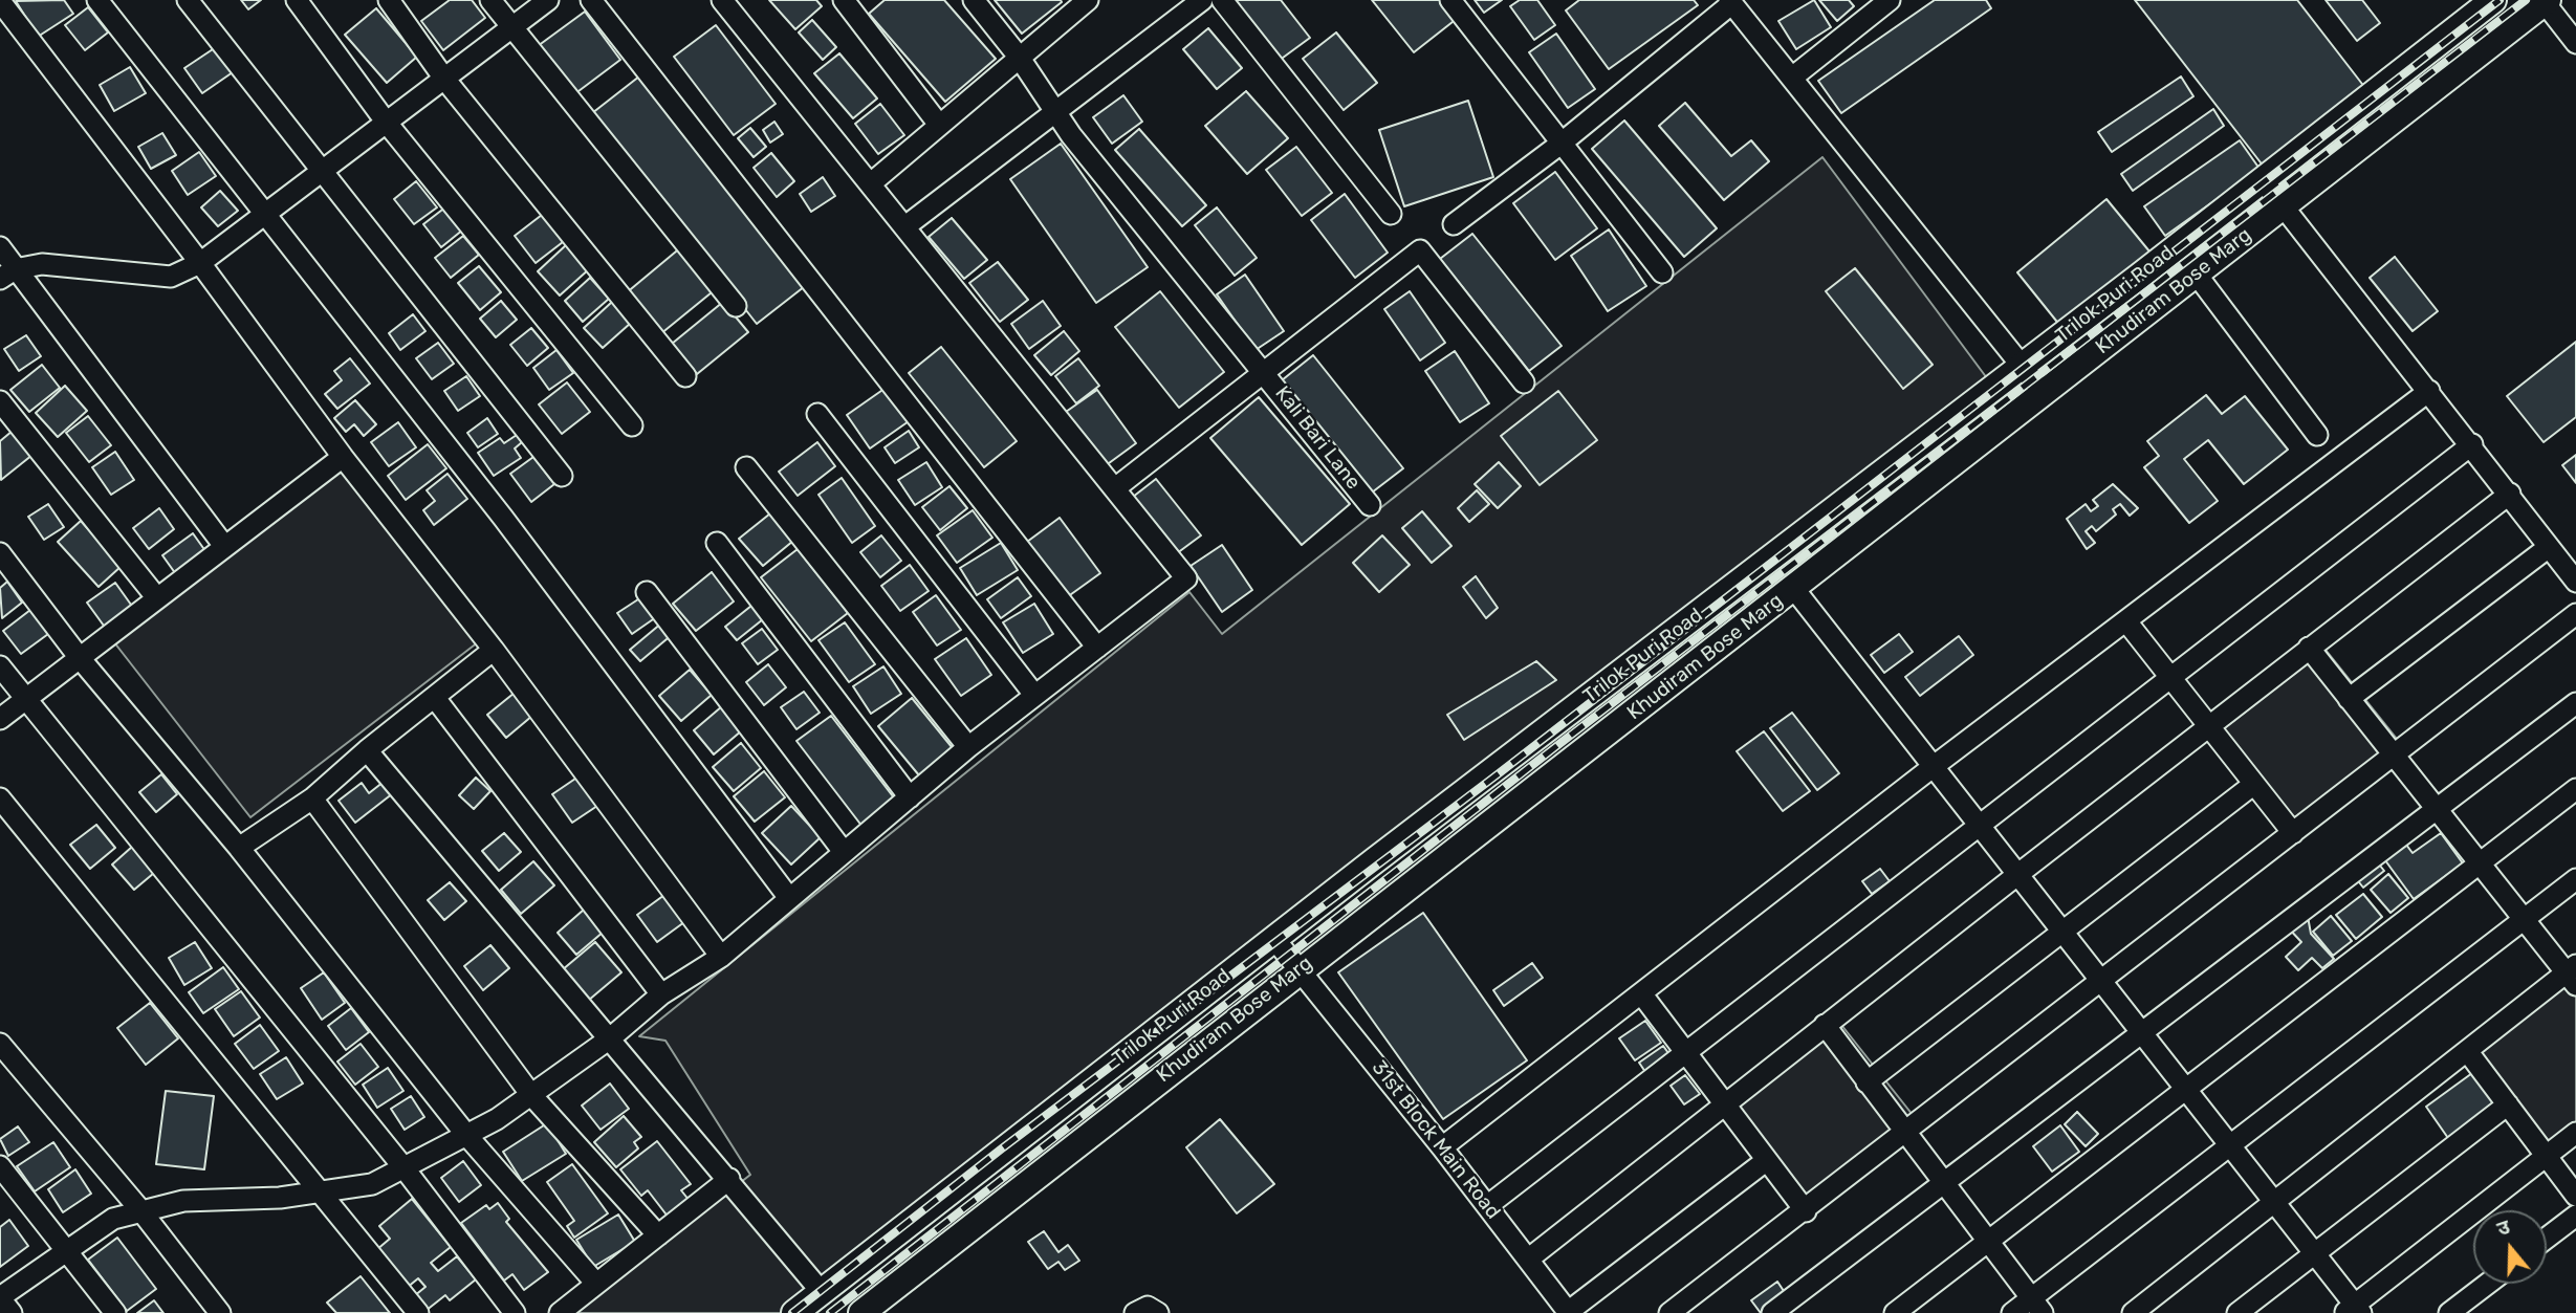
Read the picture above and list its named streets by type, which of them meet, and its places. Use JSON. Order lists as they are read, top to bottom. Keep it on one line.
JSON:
{"streets":{"street":["Khudiram Bose Marg","Trilok Puri Road","Kali Bari Lane","31st Block Main Road"]},"crossings":[["Khudiram Bose Marg","31st Block Main Road"],["Trilok Puri Road","31st Block Main Road"]],"north":"top"}
